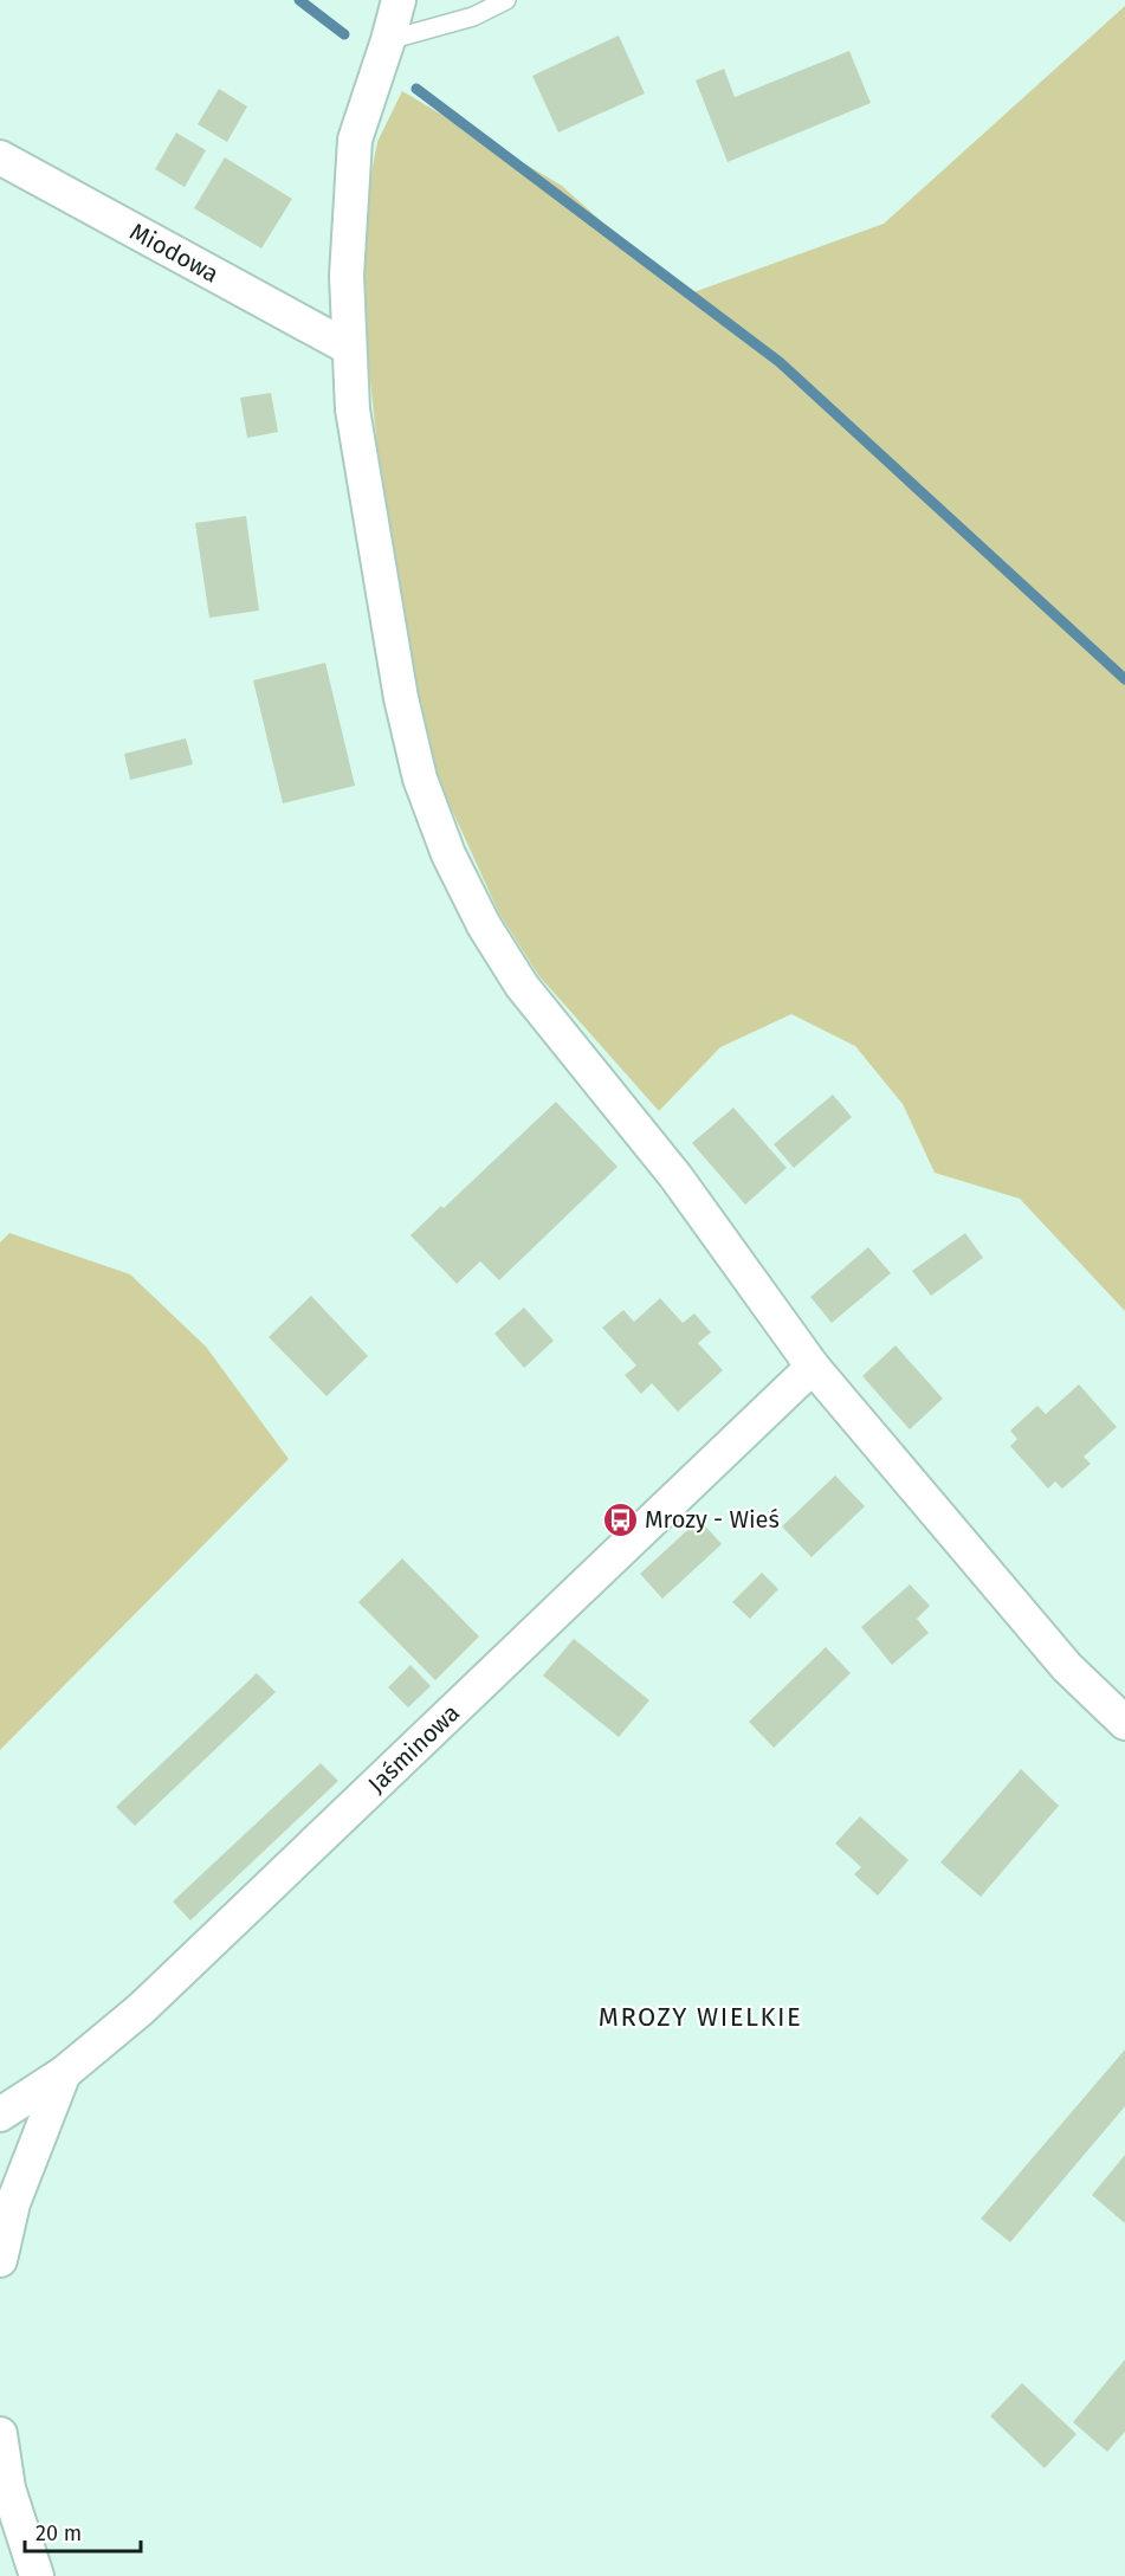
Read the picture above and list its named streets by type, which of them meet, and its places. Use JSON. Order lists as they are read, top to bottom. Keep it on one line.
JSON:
{"streets":{"street":["Miodowa","Jaśminowa"]},"districts":["MROZY WIELKIE"],"places":{"bus stop":["Mrozy - Wieś"]},"scale_bar":"20 m"}
